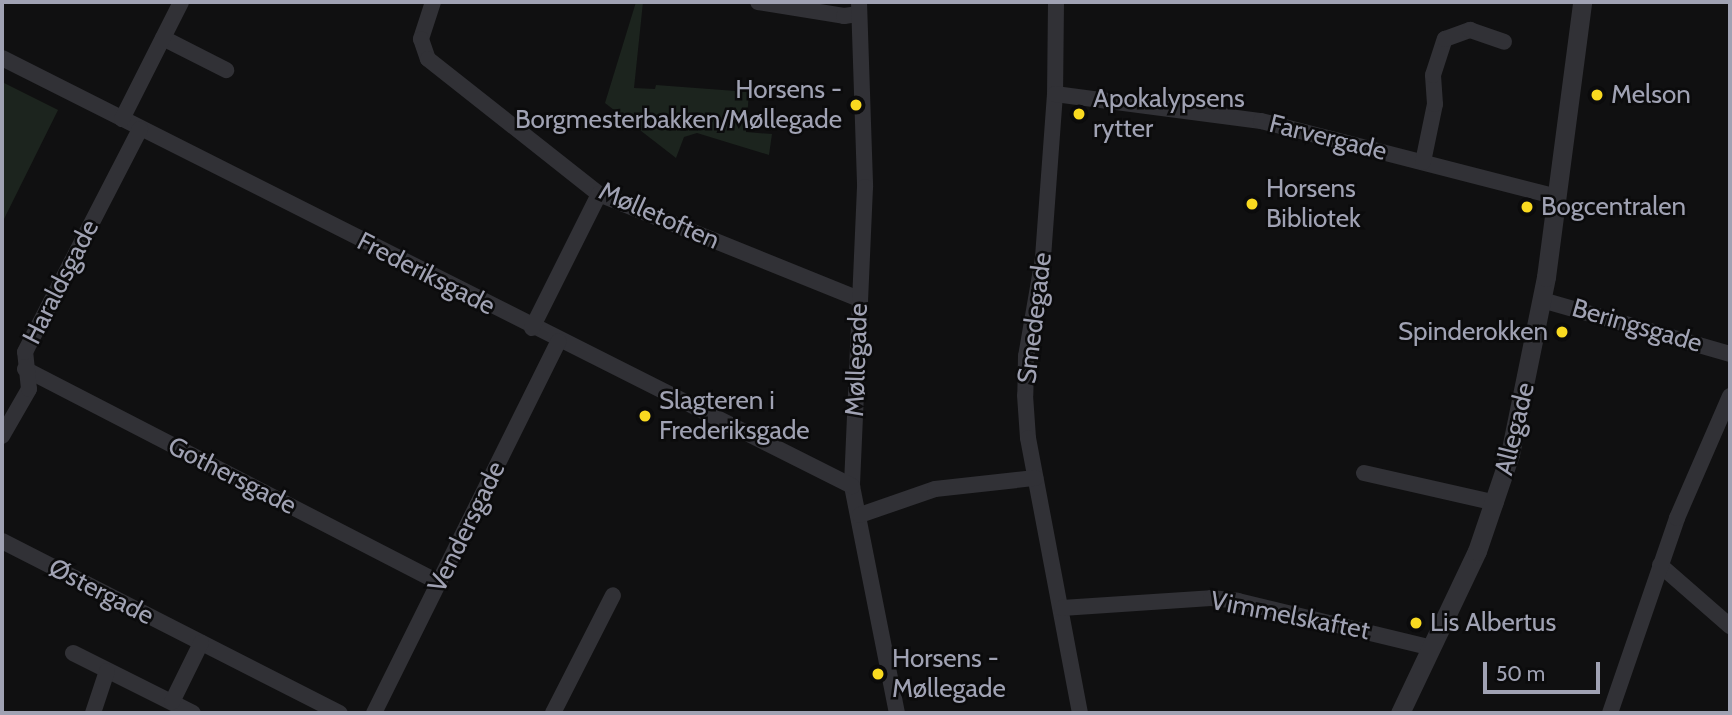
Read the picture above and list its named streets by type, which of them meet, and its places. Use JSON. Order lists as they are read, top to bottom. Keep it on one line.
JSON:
{"streets":{"street":["Farvergade","Mølletoften","Frederiksgade","Haraldsgade","Smedegade","Beringsgade","Møllegade","Allegade","Gothersgade","Vendersgade","Østergade","Vimmelskaftet"]},"crossings":[["Farvergade","Smedegade"],["Farvergade","Allegade"],["Mølletoften","Møllegade"],["Frederiksgade","Haraldsgade"],["Frederiksgade","Møllegade"],["Frederiksgade","Vendersgade"],["Haraldsgade","Gothersgade"],["Smedegade","Vimmelskaftet"],["Beringsgade","Allegade"],["Allegade","Vimmelskaftet"],["Gothersgade","Vendersgade"]],"places":["Melson","Horsens - Borgmesterbakken/Møllegade","Apokalypsens rytter","Horsens Bibliotek","Bogcentralen","Spinderokken","Slagteren i Frederiksgade","Lis Albertus","Horsens - Møllegade"],"scale_bar":"50 m"}
